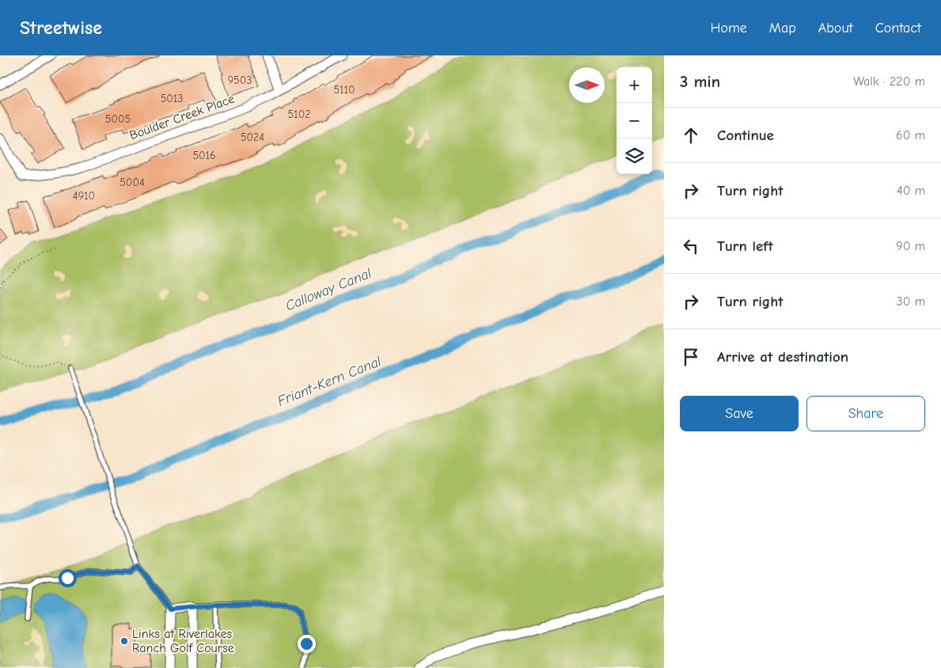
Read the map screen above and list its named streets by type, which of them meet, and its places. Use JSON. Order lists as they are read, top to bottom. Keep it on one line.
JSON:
{"streets":{"street":["Boulder Creek Place"]},"water":["Calloway Canal","Friant-Kern Canal"],"places":["Links at Riverlakes Ranch Golf Course"],"house_numbers":["9503","5110","5013","5102","5005","5024","5016","5004","4910"],"north":"right","page":{"header":"Streetwise","nav":["Home","Map","About","Contact"],"heading":["3 min","Walk · 220 m"],"map_buttons":["+","−"],"list":[["Continue","60 m"],["Turn right","40 m"],["Turn left","90 m"],["Turn right","30 m"],"Arrive at destination"],"buttons":["Save","Share"]}}
